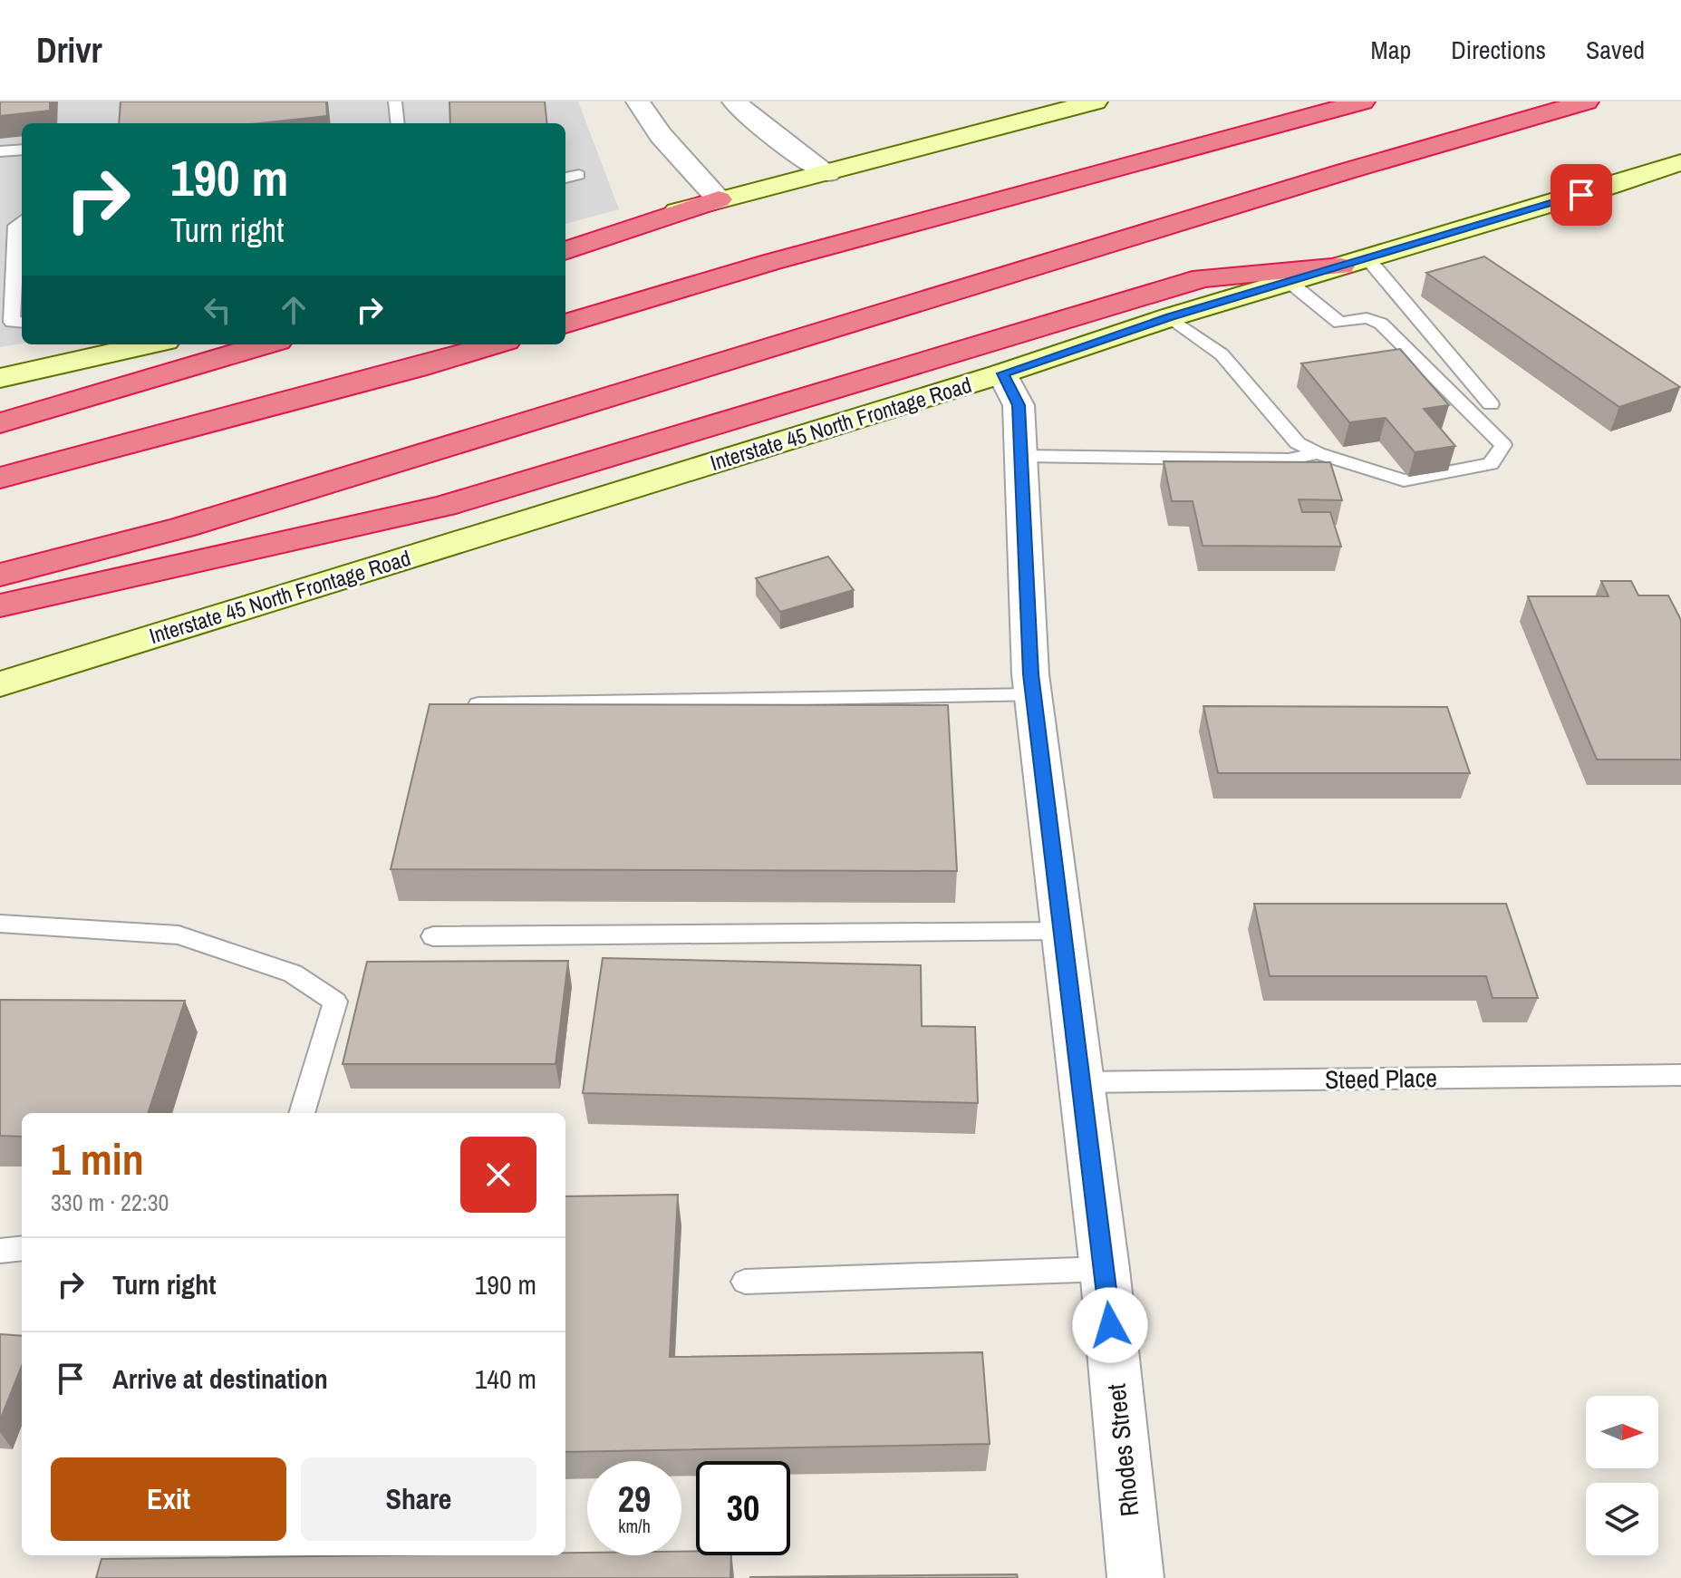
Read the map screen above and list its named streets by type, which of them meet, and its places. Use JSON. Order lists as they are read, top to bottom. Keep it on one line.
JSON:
{"streets":{"main road":["Interstate 45 North Frontage Road"],"street":["Rhodes Street"],"lane":["Steed Place"]},"crossings":[["Interstate 45 North Frontage Road","Rhodes Street"],["Steed Place","Rhodes Street"]],"north":"right","page":{"header":"Drivr","nav":["Map","Directions","Saved"],"turn":["190 m","Turn right"],"heading":["1 min","330 m · 22:30"],"list":[{"name":"Turn right","value":"190 m"},{"name":"Arrive at destination","value":"140 m"}],"buttons":["Exit","Share"],"speed":"29 km/h","limit":"30"}}
